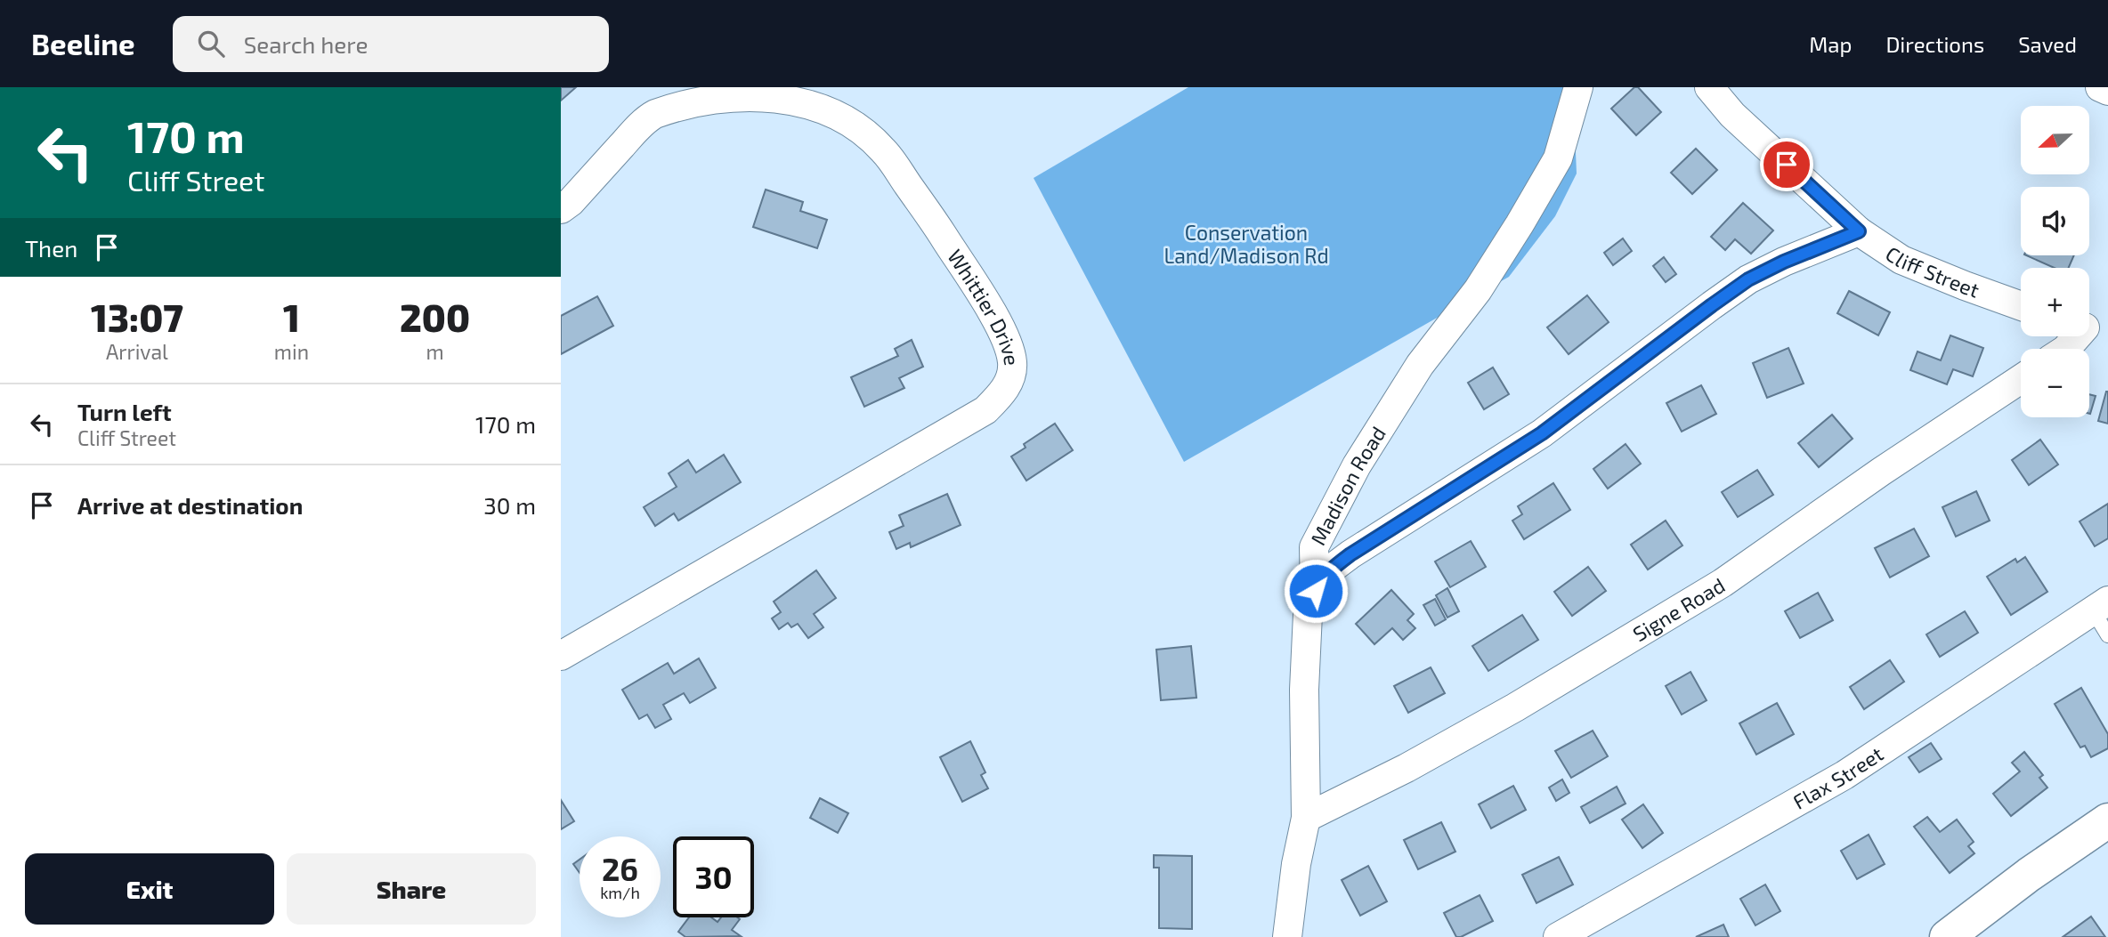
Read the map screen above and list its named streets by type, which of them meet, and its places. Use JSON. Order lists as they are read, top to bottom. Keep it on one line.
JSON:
{"streets":{"street":["Cliff Street","Whittier Drive","Madison Road","Signe Road","Flax Street"]},"crossings":[["Madison Road","Signe Road"]],"parks":["Conservation Land/Madison Rd"],"north":"left","page":{"header":"Beeline","search":"Search here","nav":["Map","Directions","Saved"],"turn":["170 m","Cliff Street"],"map_buttons":["+","−"],"then":"Then","eta":["13:07","Arrival","1","min","200","m"],"list":[{"name":"Turn left","note":"Cliff Street","value":"170 m"},{"name":"Arrive at destination","value":"30 m"}],"speed":"26 km/h","limit":"30","buttons":["Exit","Share"]}}
